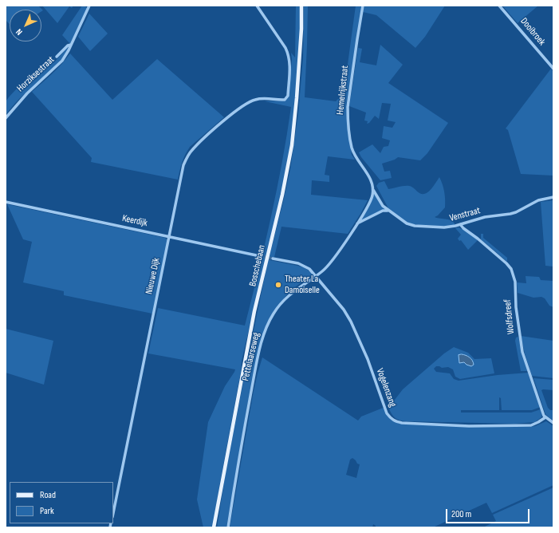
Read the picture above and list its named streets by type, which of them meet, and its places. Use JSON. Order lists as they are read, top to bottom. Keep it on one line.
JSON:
{"streets":{"main road":["Bosschebaan"],"street":["Dooibroek","Horziksestraat","Hemelrijkstraat","Venstraat","Keerdijk","Nieuwe Dijk","Wolfsdreef","Pettelaarseweg","Vogelenzang"]},"crossings":[["Hemelrijkstraat","Venstraat"],["Hemelrijkstraat","Pettelaarseweg"],["Venstraat","Wolfsdreef"],["Venstraat","Pettelaarseweg"],["Keerdijk","Nieuwe Dijk"],["Wolfsdreef","Vogelenzang"],["Pettelaarseweg","Vogelenzang"]],"places":["Theater La Damoiselle"],"legend":["Road","Park"],"scale_bar":"200 m","north":"bottom left"}
